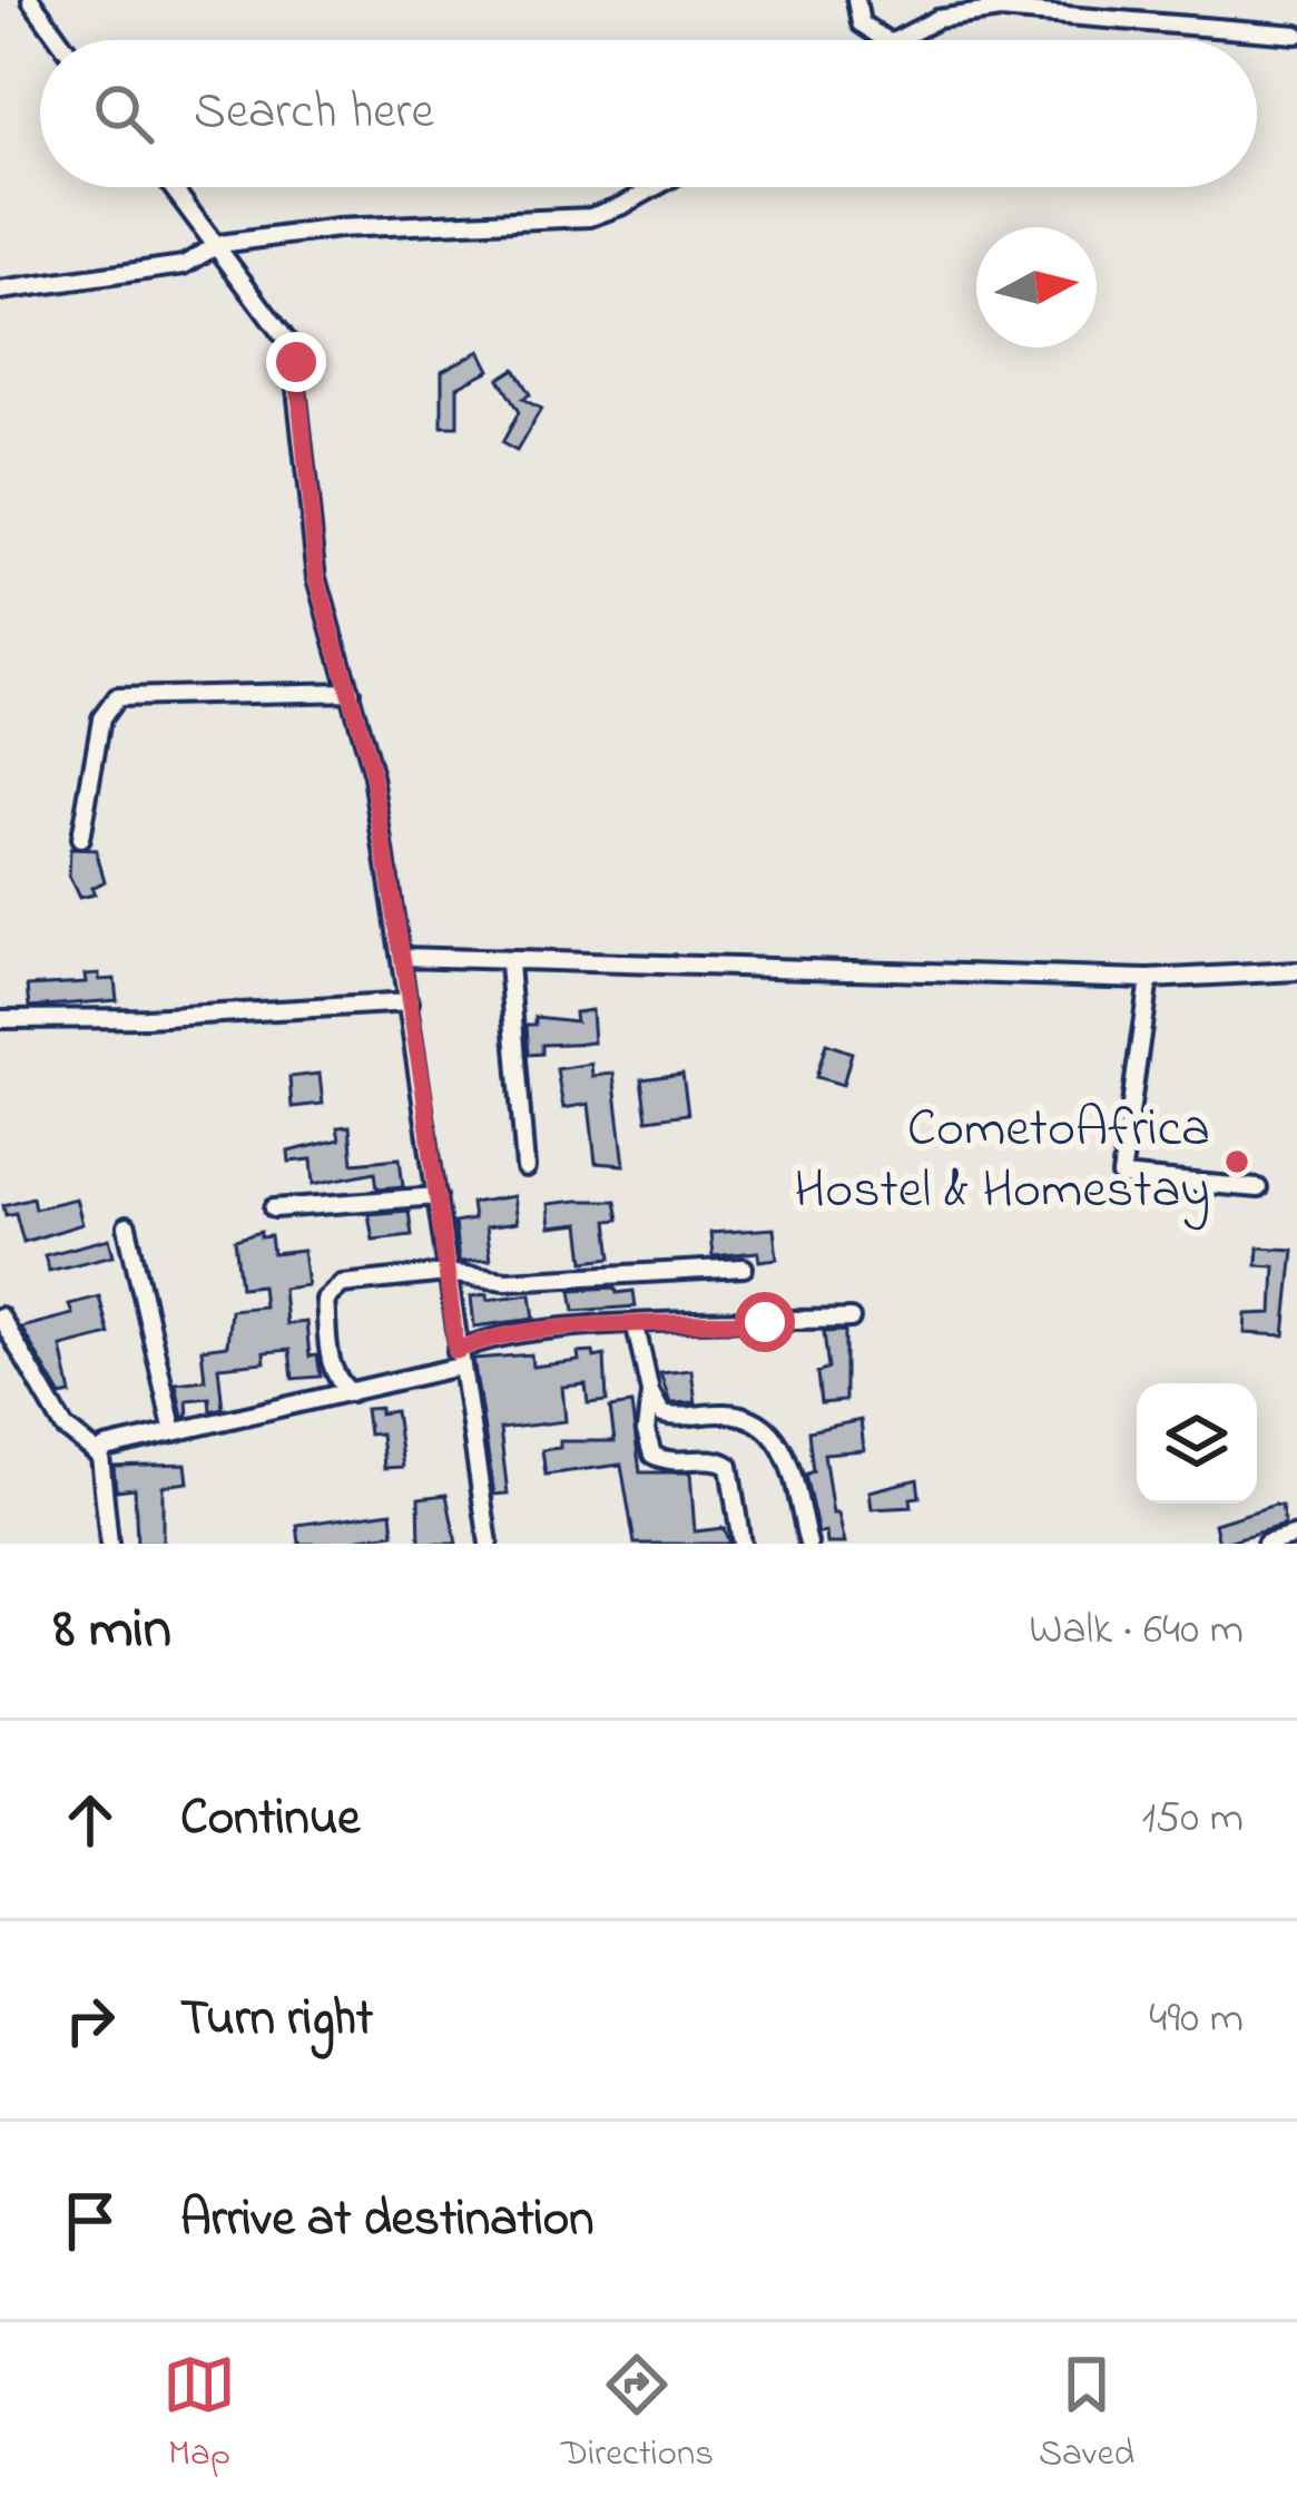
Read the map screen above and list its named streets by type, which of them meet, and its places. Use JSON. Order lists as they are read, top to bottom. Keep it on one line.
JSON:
{"places":["CometoAfrica Hostel & Homestay"],"north":"right","page":{"search":"Search here","heading":["8 min","Walk · 640 m"],"list":[["Continue","150 m"],["Turn right","490 m"],"Arrive at destination"],"nav":["Map","Directions","Saved"]}}
